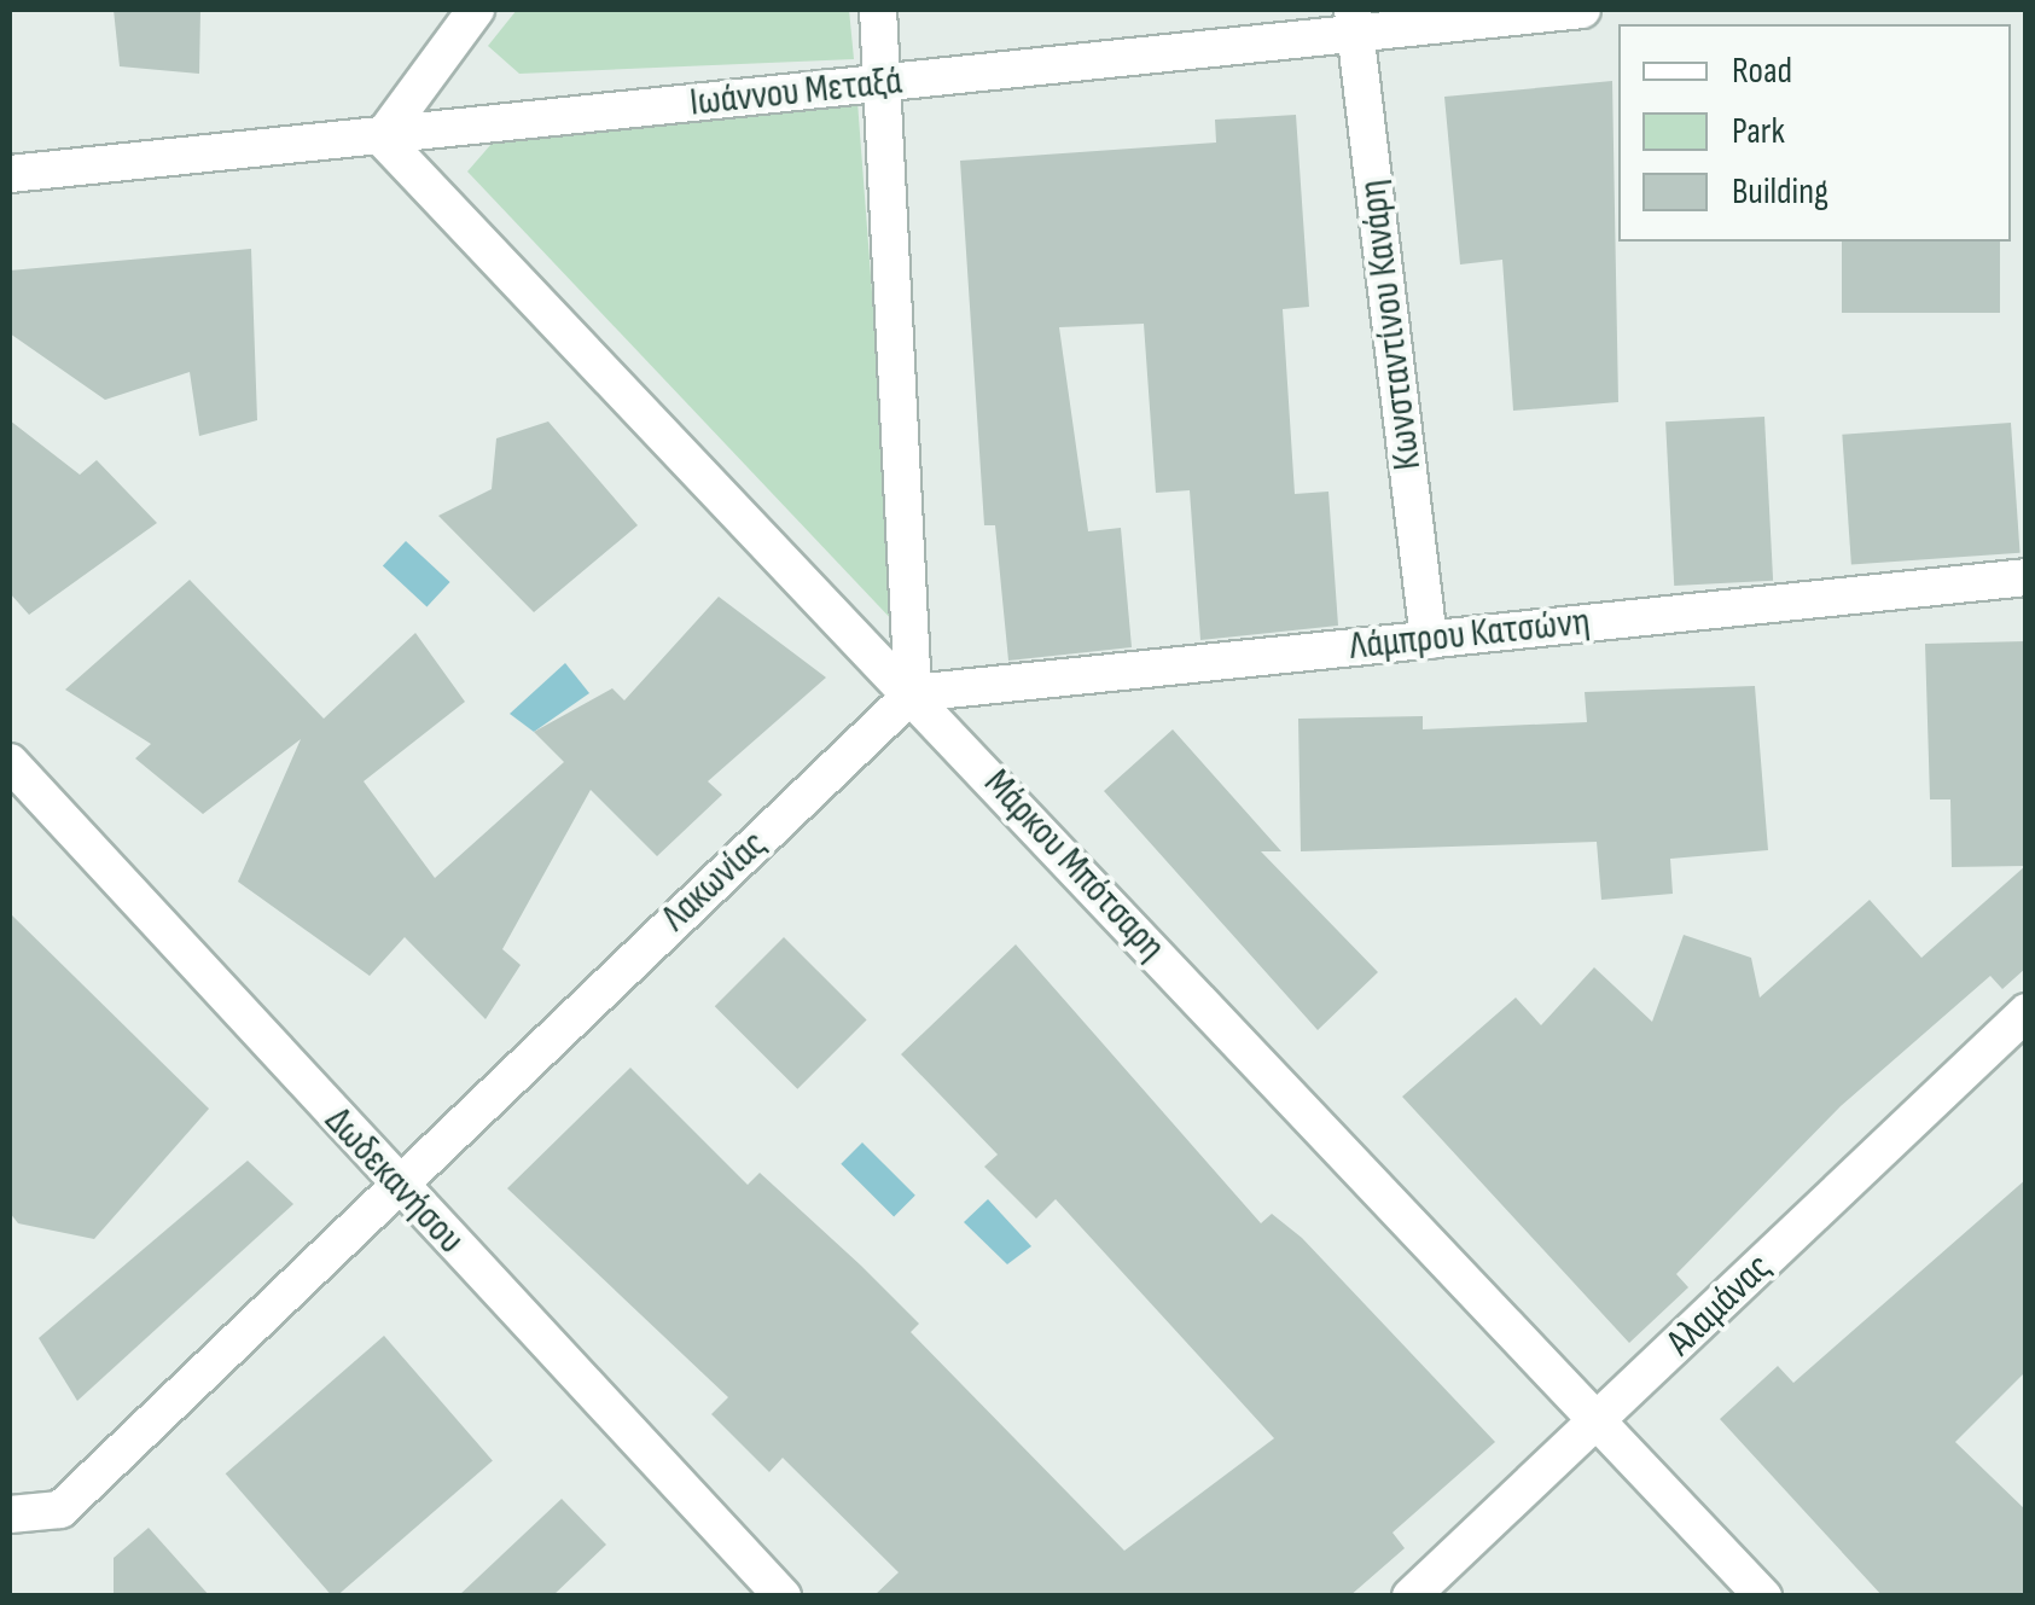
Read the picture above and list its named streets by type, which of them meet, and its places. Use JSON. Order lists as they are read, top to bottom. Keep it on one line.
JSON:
{"streets":{"street":["Ιωάννου Μεταξά","Κωνσταντίνου Κανάρη","Λάμπρου Κατσώνη","Μάρκου Μπότσαρη","Λακωνίας","Δωδεκανήσου","Αλαμάνας"]},"crossings":[["Ιωάννου Μεταξά","Κωνσταντίνου Κανάρη"],["Ιωάννου Μεταξά","Μάρκου Μπότσαρη"],["Κωνσταντίνου Κανάρη","Λάμπρου Κατσώνη"],["Λάμπρου Κατσώνη","Μάρκου Μπότσαρη"],["Λάμπρου Κατσώνη","Λακωνίας"],["Μάρκου Μπότσαρη","Λακωνίας"],["Μάρκου Μπότσαρη","Αλαμάνας"],["Λακωνίας","Δωδεκανήσου"]],"legend":["Road","Park","Building"]}
